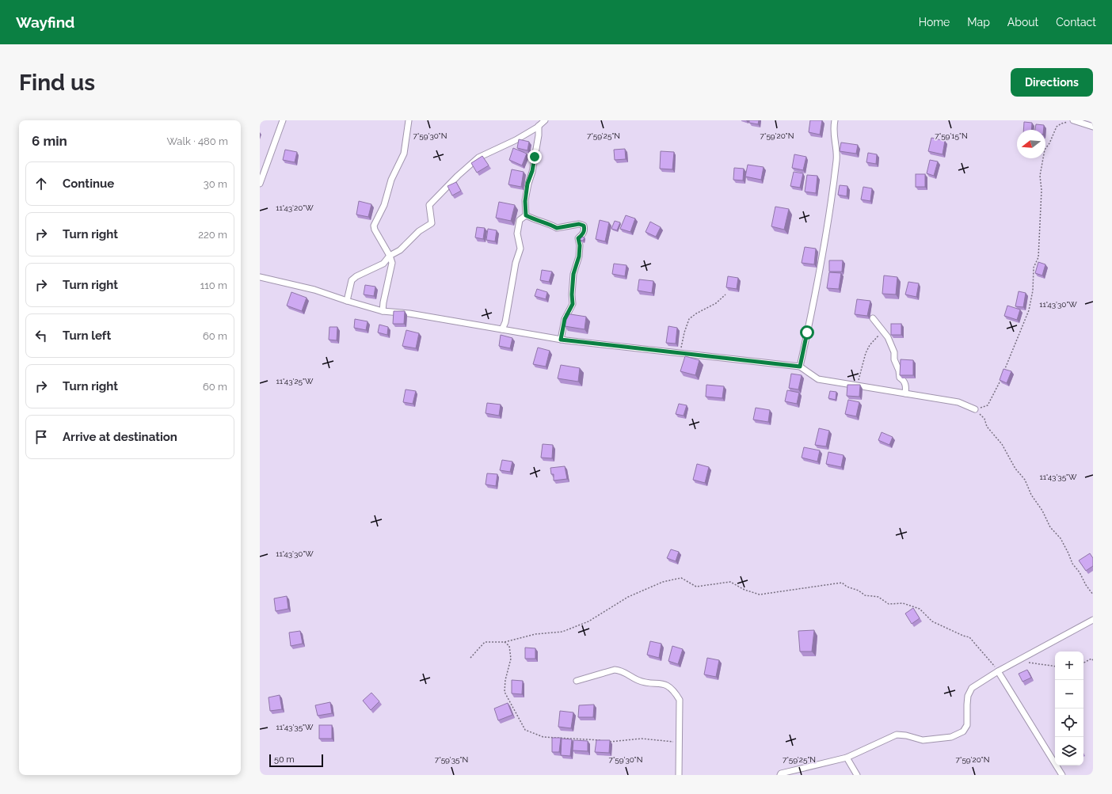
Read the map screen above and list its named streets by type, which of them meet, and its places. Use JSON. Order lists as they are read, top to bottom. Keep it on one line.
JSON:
{"scale_bar":"50 m","north":"left","page":{"header":"Wayfind","nav":["Home","Map","About","Contact"],"buttons":"Directions","title":"Find us","heading":["6 min","Walk · 480 m"],"list":[["Continue","30 m"],["Turn right","220 m"],["Turn right","110 m"],["Turn left","60 m"],["Turn right","60 m"],"Arrive at destination"],"map_buttons":["+","−"],"scale":"50 m"},"coordinates":["7°59'30\"N","7°59'25\"N","7°59'20\"N","7°59'15\"N","11°43'20\"W","11°43'30\"W","11°43'25\"W","11°43'35\"W","7°59'35\"N"]}
